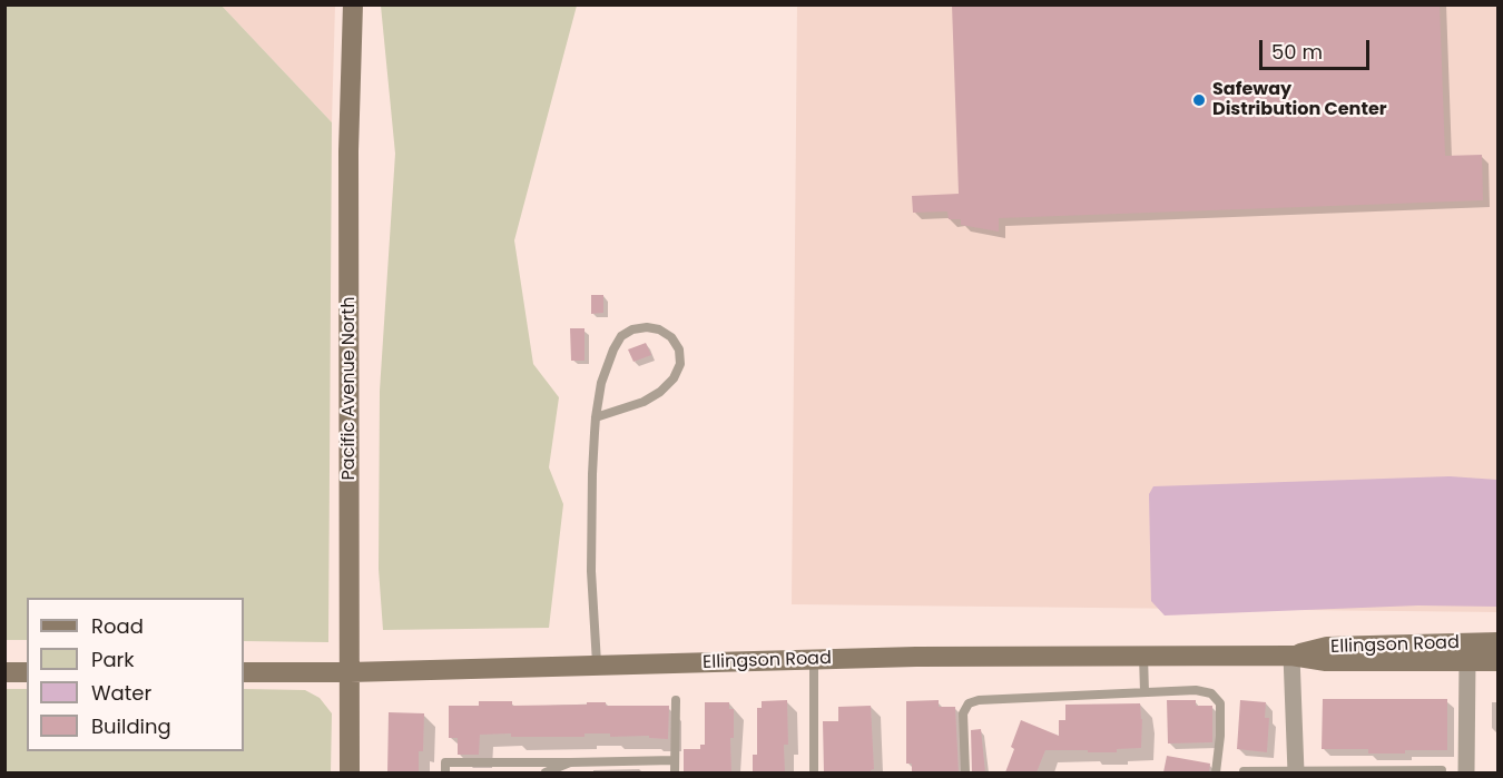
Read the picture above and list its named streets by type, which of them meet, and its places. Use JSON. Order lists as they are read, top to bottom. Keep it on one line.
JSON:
{"streets":{"main road":["Pacific Avenue North","Ellingson Road"]},"crossings":[["Pacific Avenue North","Ellingson Road"]],"places":["Safeway Distribution Center"],"legend":["Road","Park","Water","Building"],"scale_bar":"50 m"}
